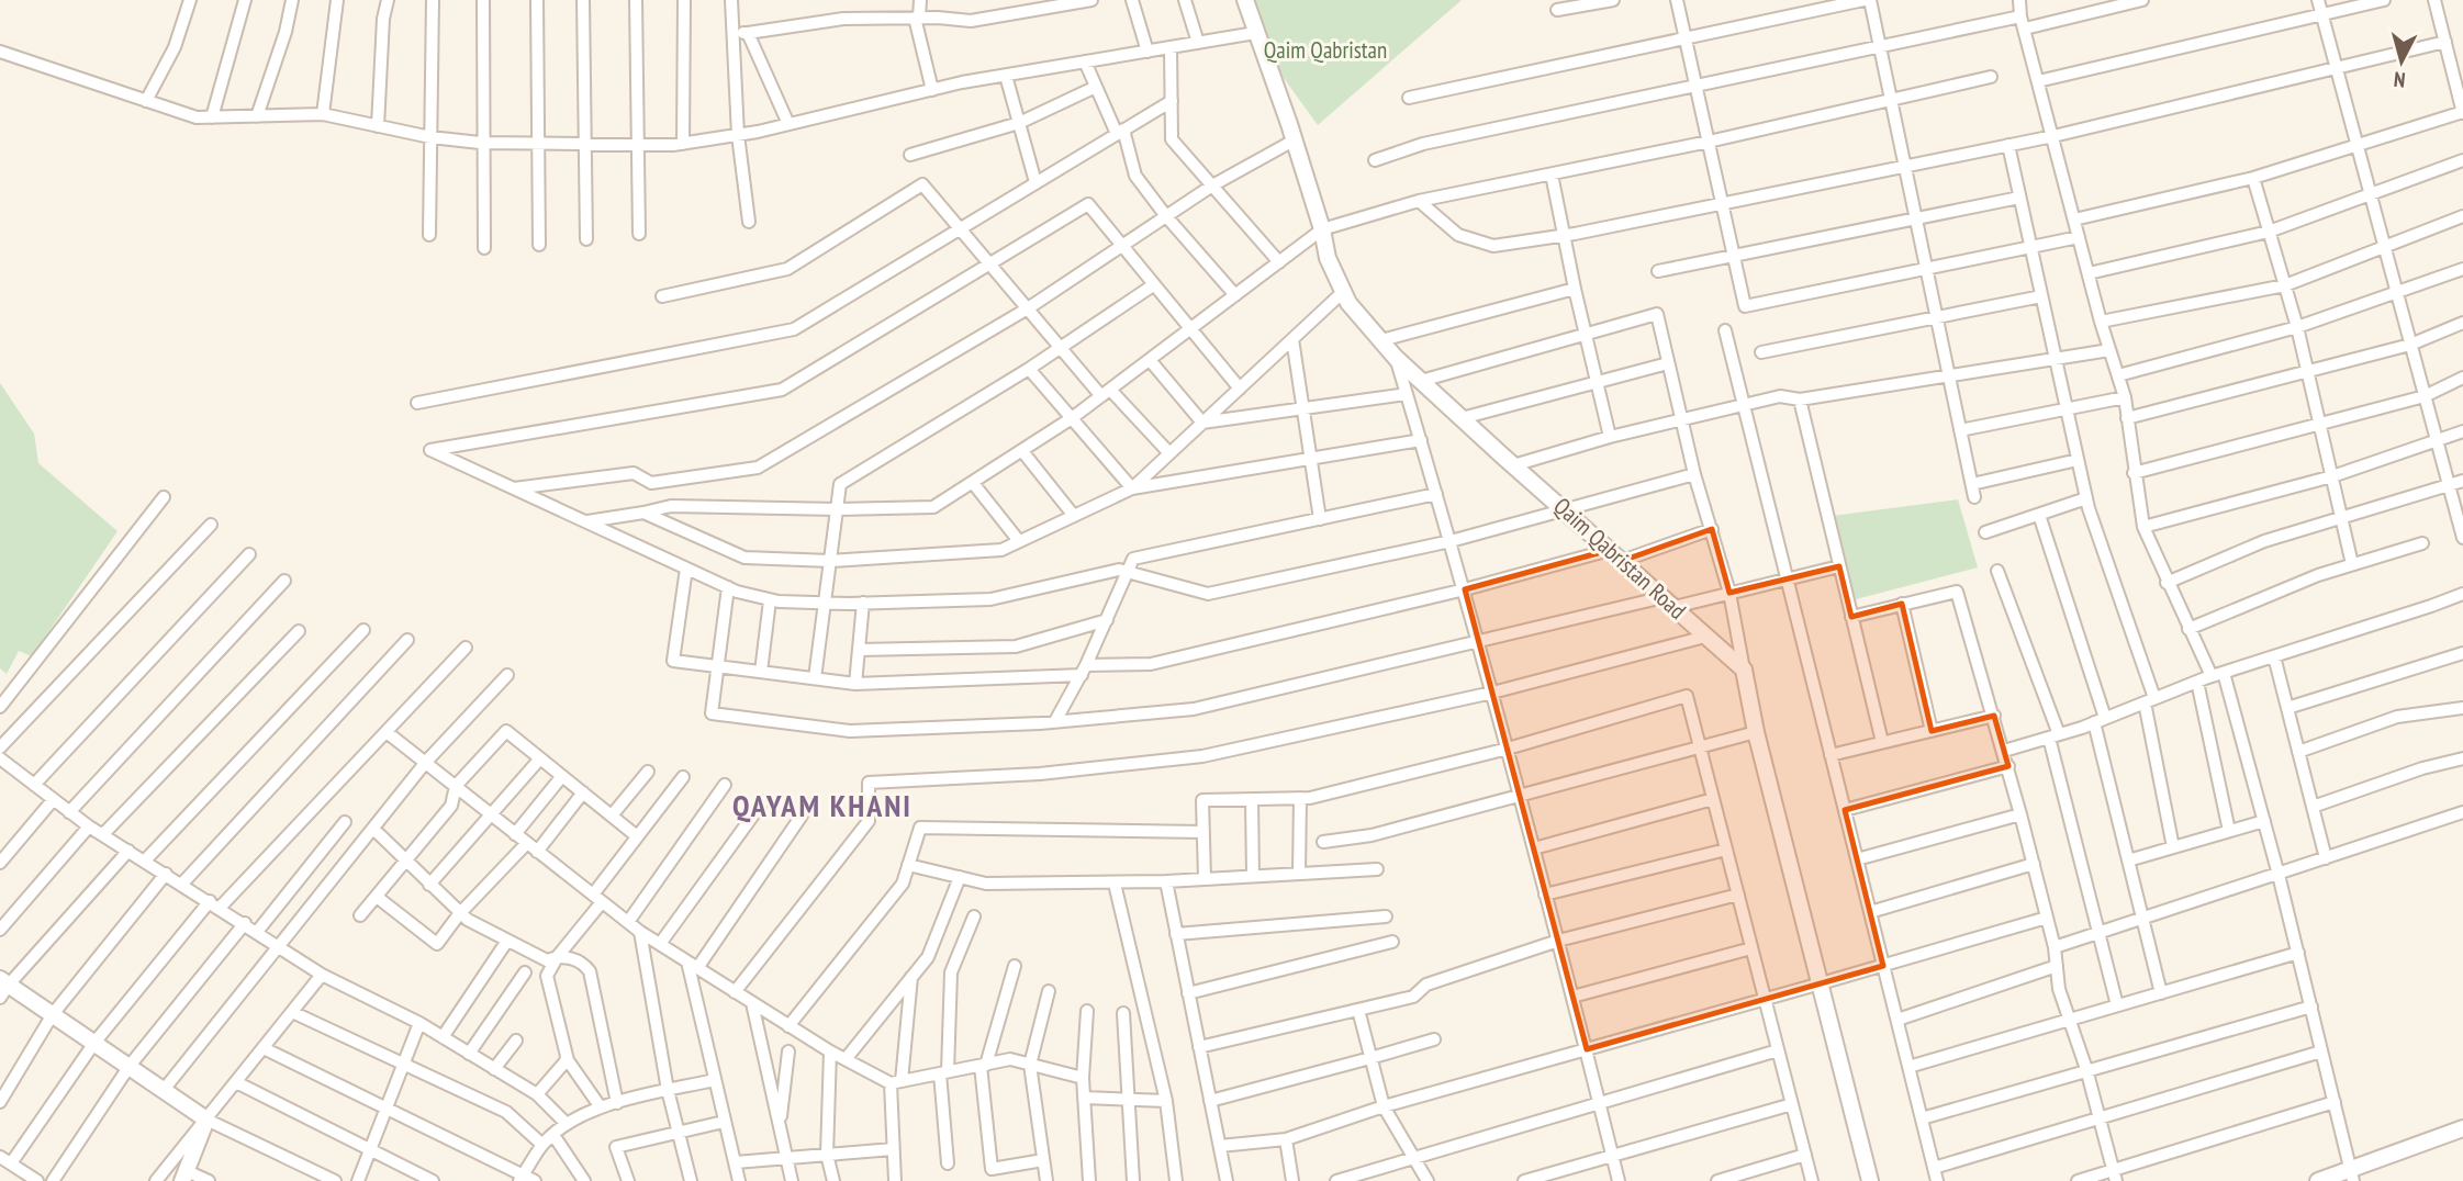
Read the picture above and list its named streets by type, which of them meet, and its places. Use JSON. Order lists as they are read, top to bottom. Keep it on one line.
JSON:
{"streets":{"street":["Qaim Qabristan Road"]},"districts":["QAYAM KHANI"],"parks":["Qaim Qabristan"],"north":"bottom"}
